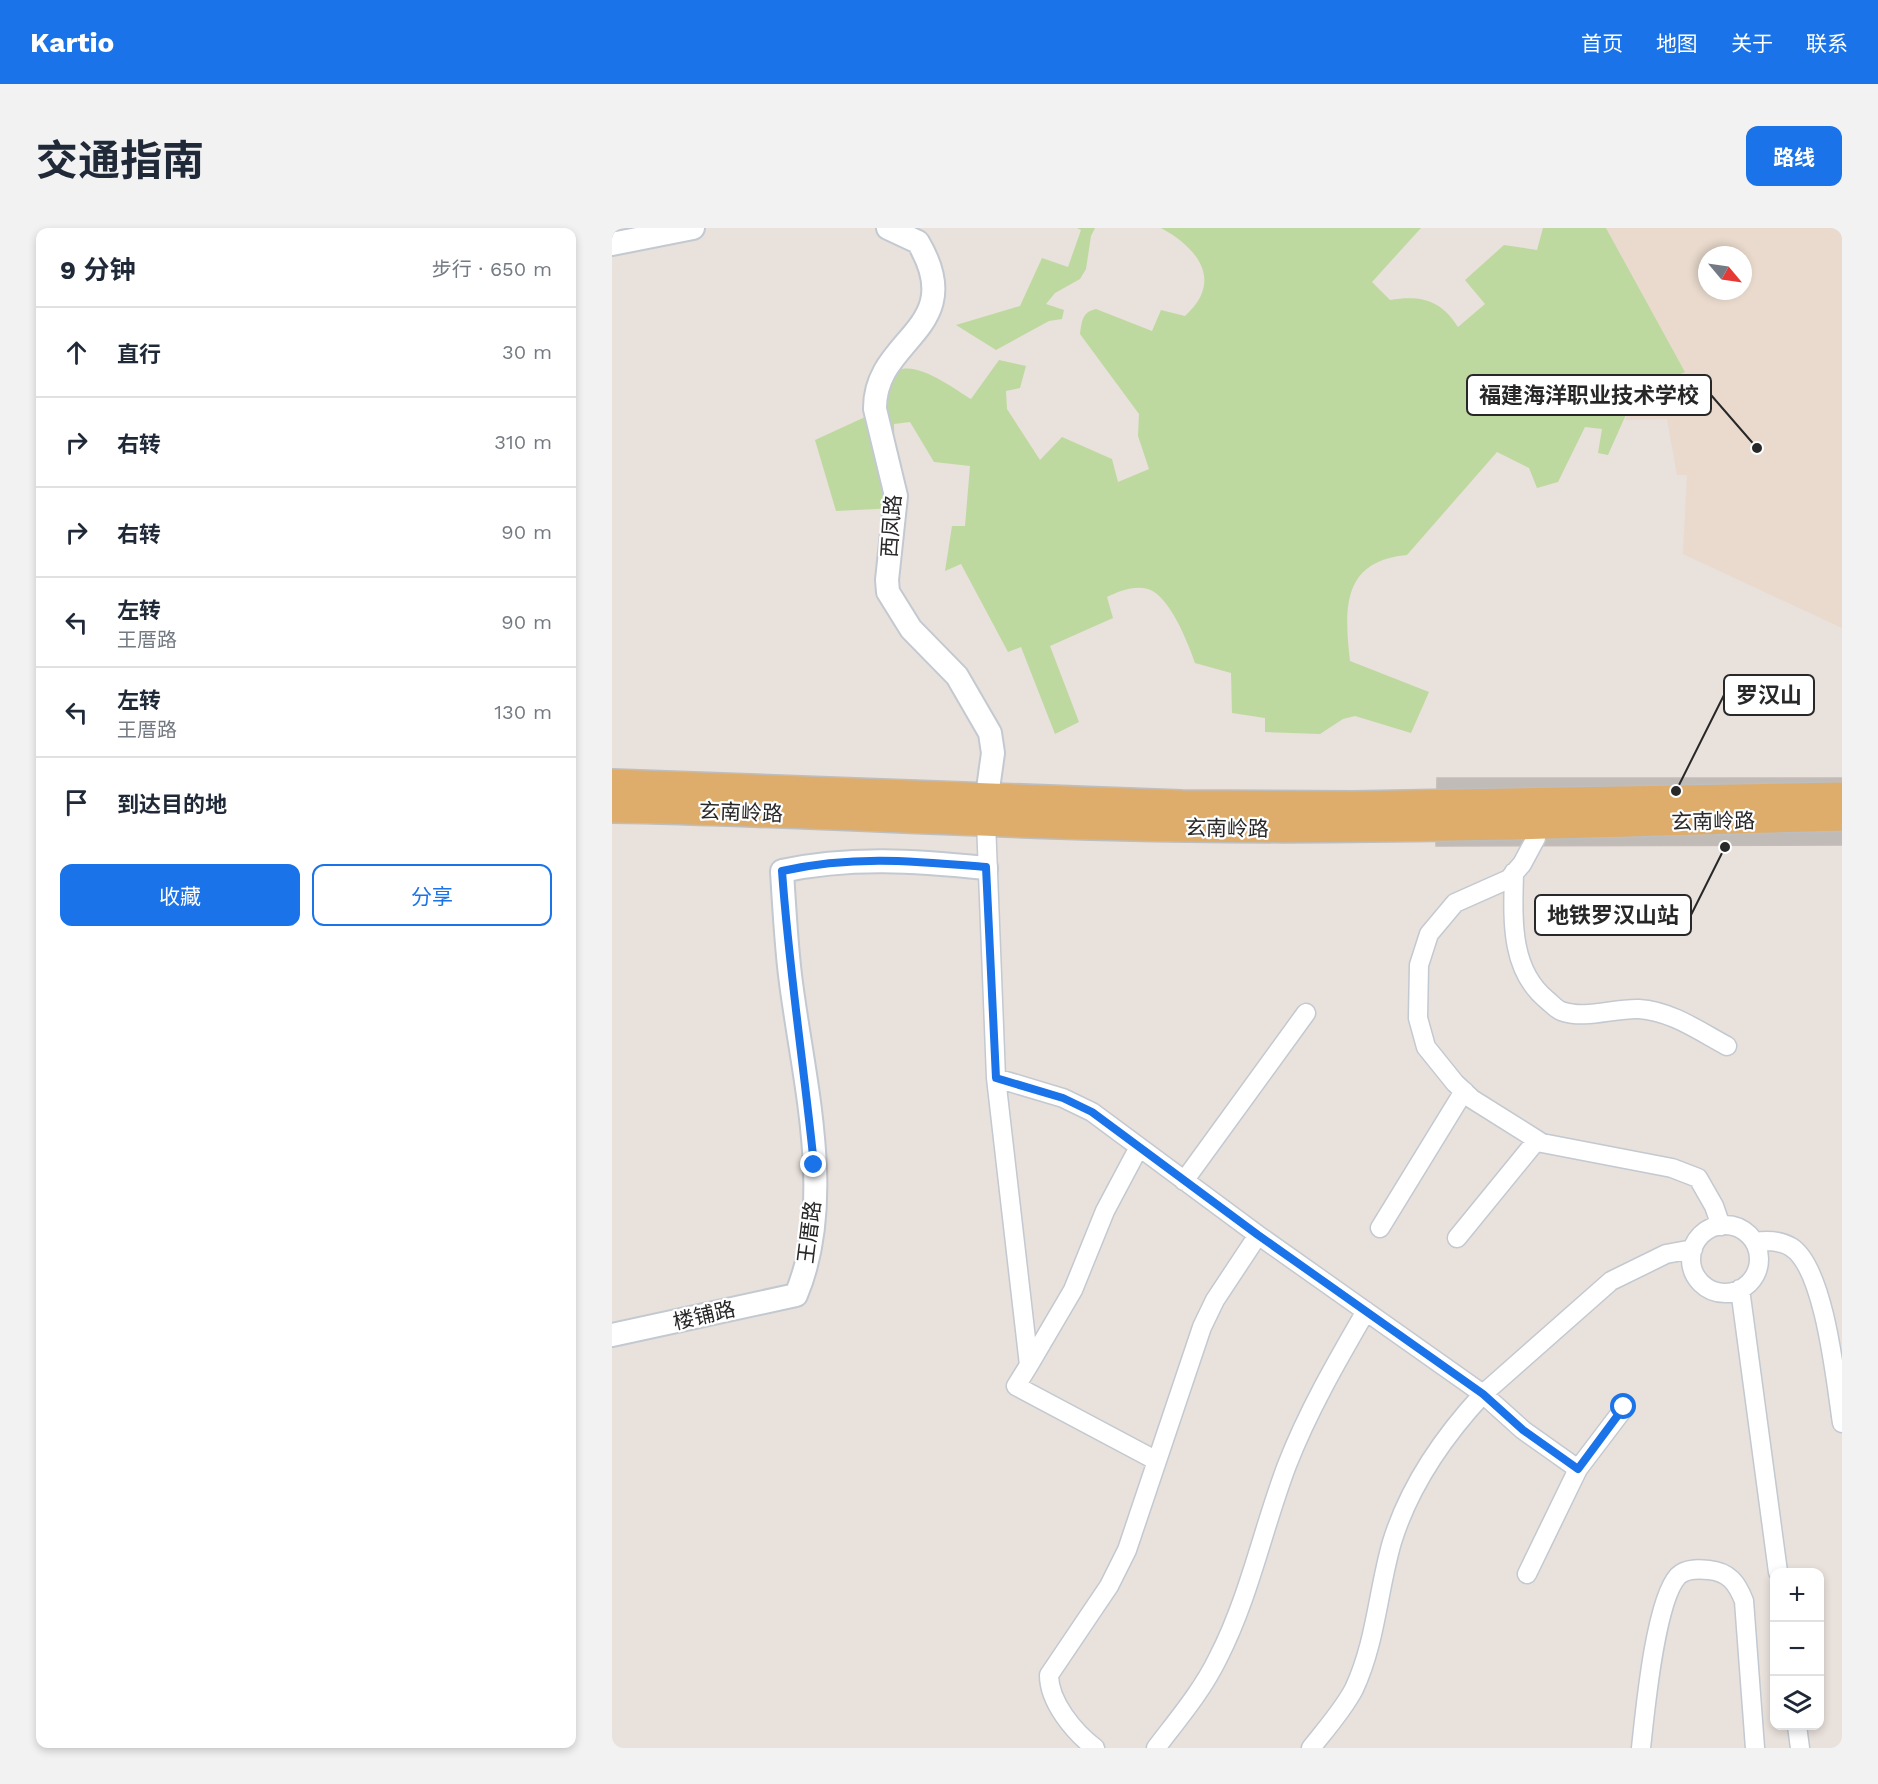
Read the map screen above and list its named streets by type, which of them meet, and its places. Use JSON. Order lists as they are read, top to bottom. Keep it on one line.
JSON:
{"streets":{"main road":["玄南岭路"],"street":["西凤路","王厝路","楼铺路"]},"crossings":[["西凤路","玄南岭路"],["王厝路","楼铺路"]],"places":["福建海洋职业技术学校","罗汉山","地铁罗汉山站"],"north":"bottom right","page":{"header":"Kartio","nav":["首页","地图","关于","联系"],"title":"交通指南","buttons":["路线",["收藏","分享"]],"heading":["9 分钟","步行 · 650 m"],"list":[["直行","30 m"],["右转","310 m"],["右转","90 m"],["左转","王厝路","90 m"],["左转","王厝路","130 m"],"到达目的地"],"map_buttons":["+","−"]}}
